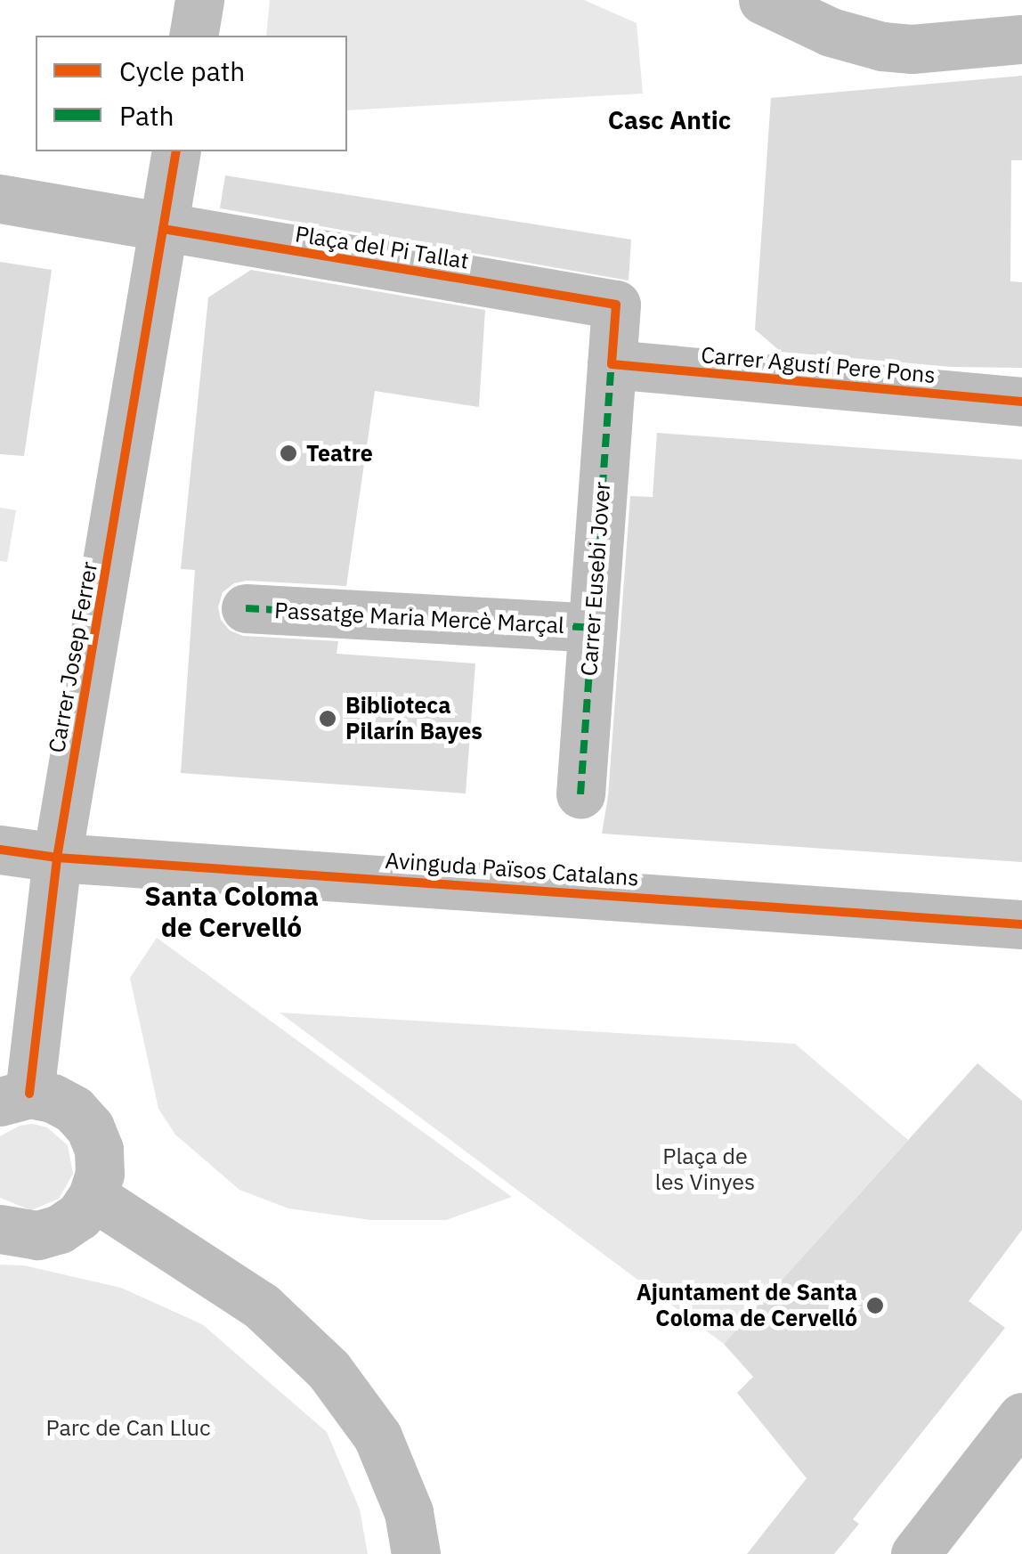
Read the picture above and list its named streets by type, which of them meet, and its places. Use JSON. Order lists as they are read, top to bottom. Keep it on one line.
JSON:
{"streets":{"street":["Plaça del Pi Tallat","Carrer Agustí Pere Pons","Carrer Eusebi Jover","Passatge Maria Mercè Marçal","Carrer Josep Ferrer","Avinguda Països Catalans"]},"crossings":[["Plaça del Pi Tallat","Carrer Agustí Pere Pons"],["Plaça del Pi Tallat","Carrer Eusebi Jover"],["Plaça del Pi Tallat","Carrer Josep Ferrer"],["Carrer Agustí Pere Pons","Carrer Eusebi Jover"],["Carrer Eusebi Jover","Passatge Maria Mercè Marçal"],["Carrer Josep Ferrer","Avinguda Països Catalans"]],"districts":["Casc Antic","Santa Coloma de Cervelló"],"parks":["Plaça de les Vinyes","Parc de Can Lluc"],"places":["Teatre","Biblioteca Pilarín Bayes","Ajuntament de Santa Coloma de Cervelló"],"legend":["Cycle path","Path"]}
